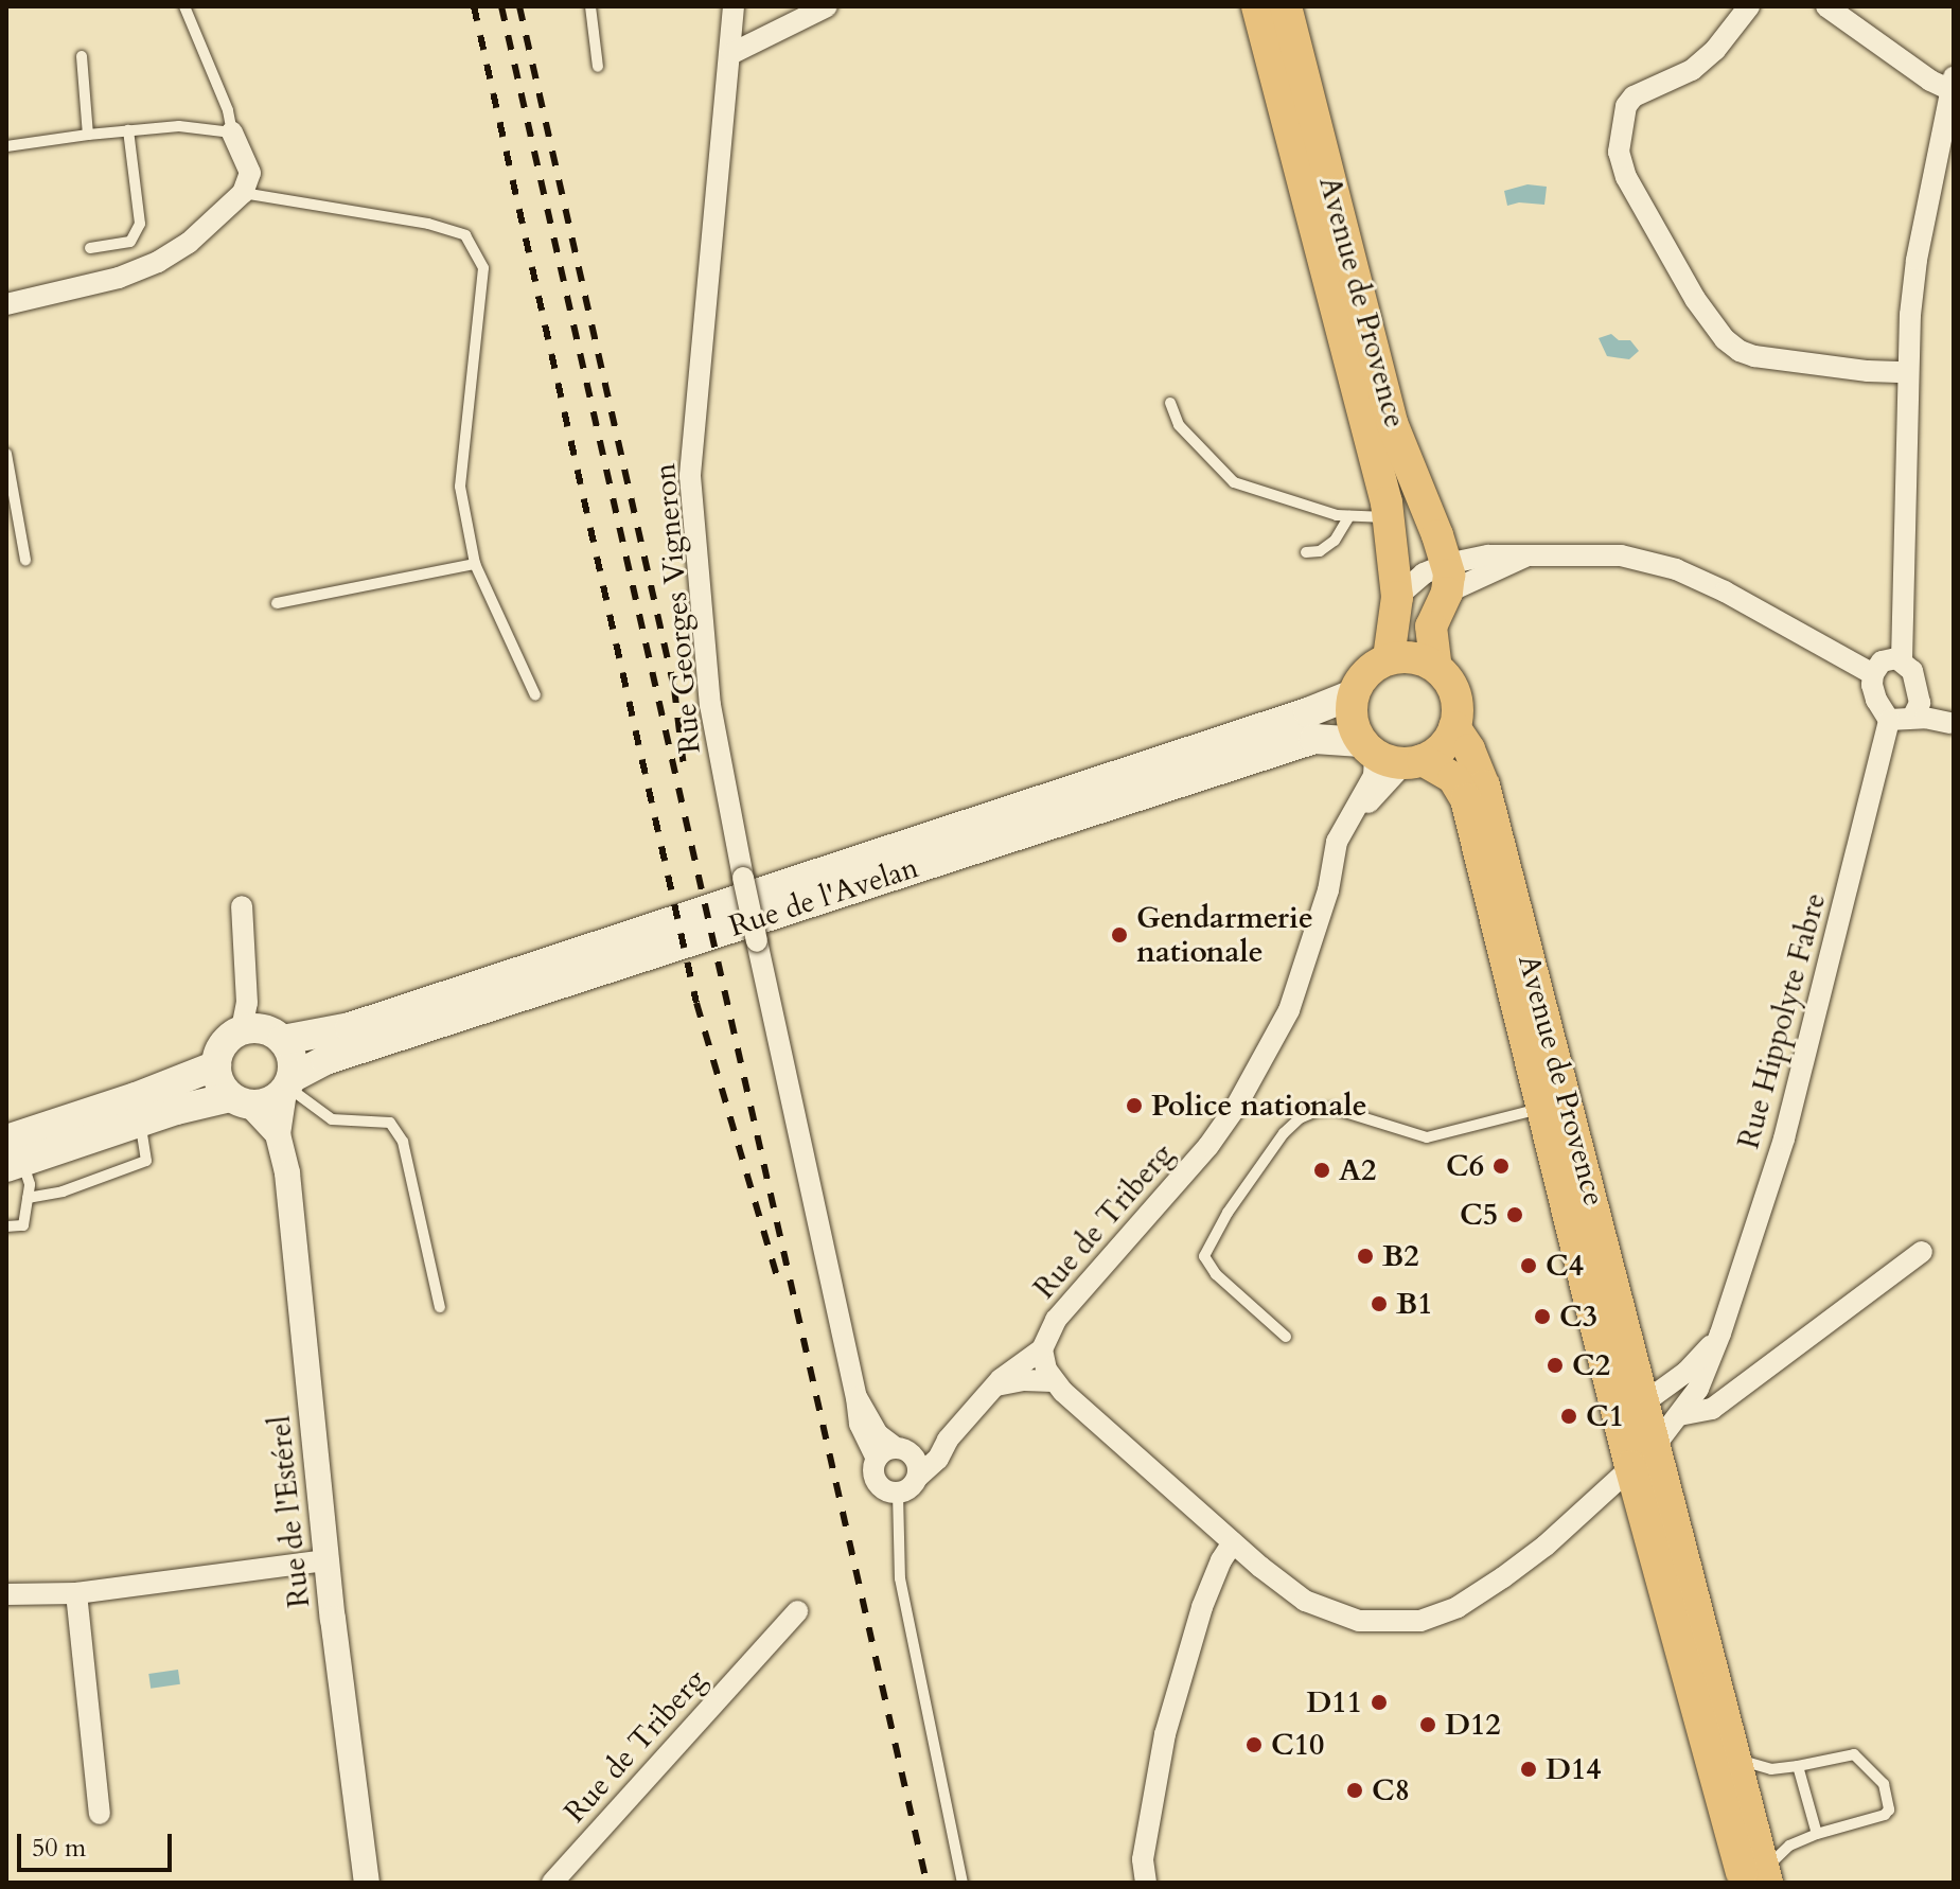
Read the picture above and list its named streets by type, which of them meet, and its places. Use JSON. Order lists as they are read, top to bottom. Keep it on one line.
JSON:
{"streets":{"main road":["Avenue de Provence","Rue de l'Avelan"],"street":["Rue Georges Vigneron","Rue Hippolyte Fabre","Rue de Triberg","Rue de l'Estérel"]},"crossings":[["Avenue de Provence","Rue de l'Avelan"],["Avenue de Provence","Rue Hippolyte Fabre"],["Avenue de Provence","Rue de Triberg"],["Rue Georges Vigneron","Rue de Triberg"],["Rue de l'Avelan","Rue de Triberg"],["Rue de l'Avelan","Rue de l'Estérel"]],"places":["Gendarmerie nationale","Police nationale","C6","A2","C5","B2","C4","B1","C3","C2","C1","D11","D12","C10","D14","C8"],"scale_bar":"50 m"}
